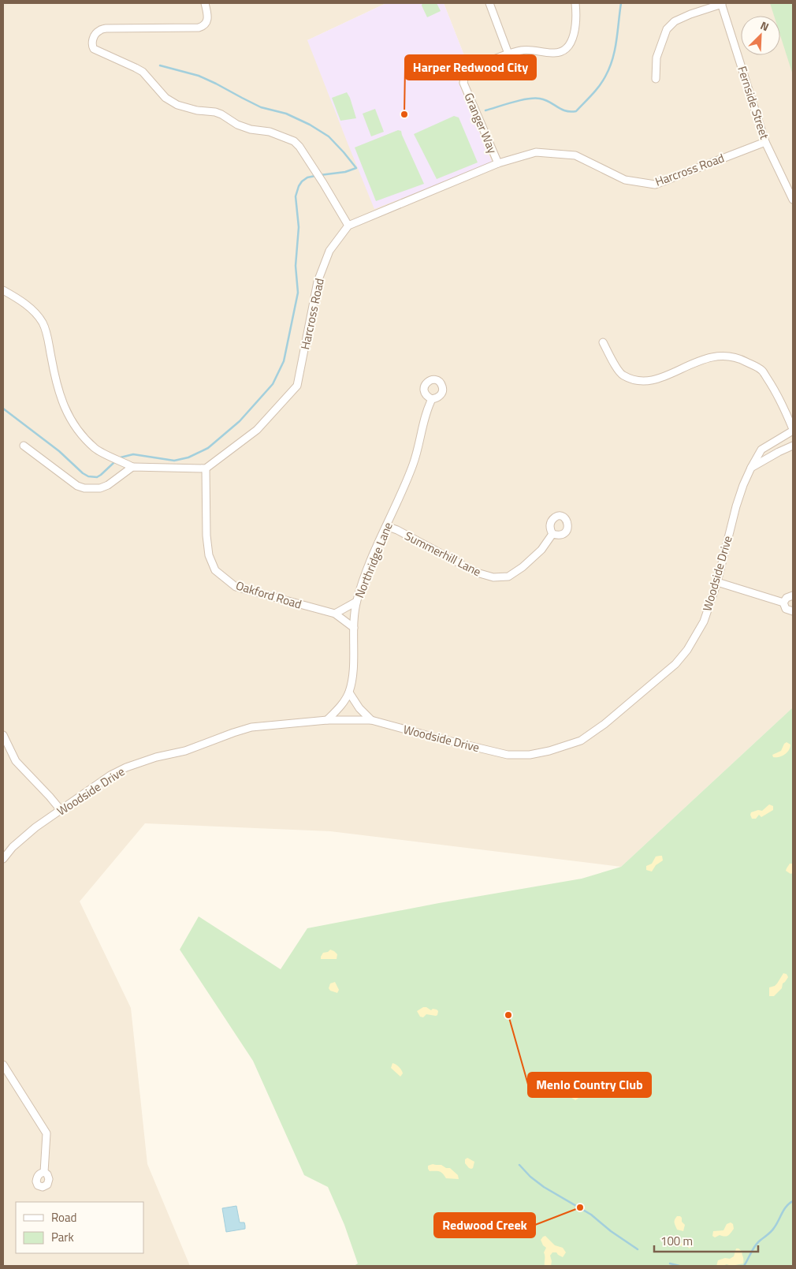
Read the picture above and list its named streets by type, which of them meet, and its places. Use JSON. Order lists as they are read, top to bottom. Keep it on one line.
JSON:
{"streets":{"street":["Fernside Street","Granger Way","Harcross Road","Summerhill Lane","Northridge Lane","Woodside Drive","Oakford Road"]},"crossings":[["Fernside Street","Harcross Road"],["Granger Way","Harcross Road"],["Harcross Road","Oakford Road"],["Summerhill Lane","Northridge Lane"],["Northridge Lane","Woodside Drive"],["Northridge Lane","Oakford Road"]],"places":["Harper Redwood City","Menlo Country Club","Redwood Creek"],"legend":["Road","Park"],"scale_bar":"100 m","north":"top right"}
